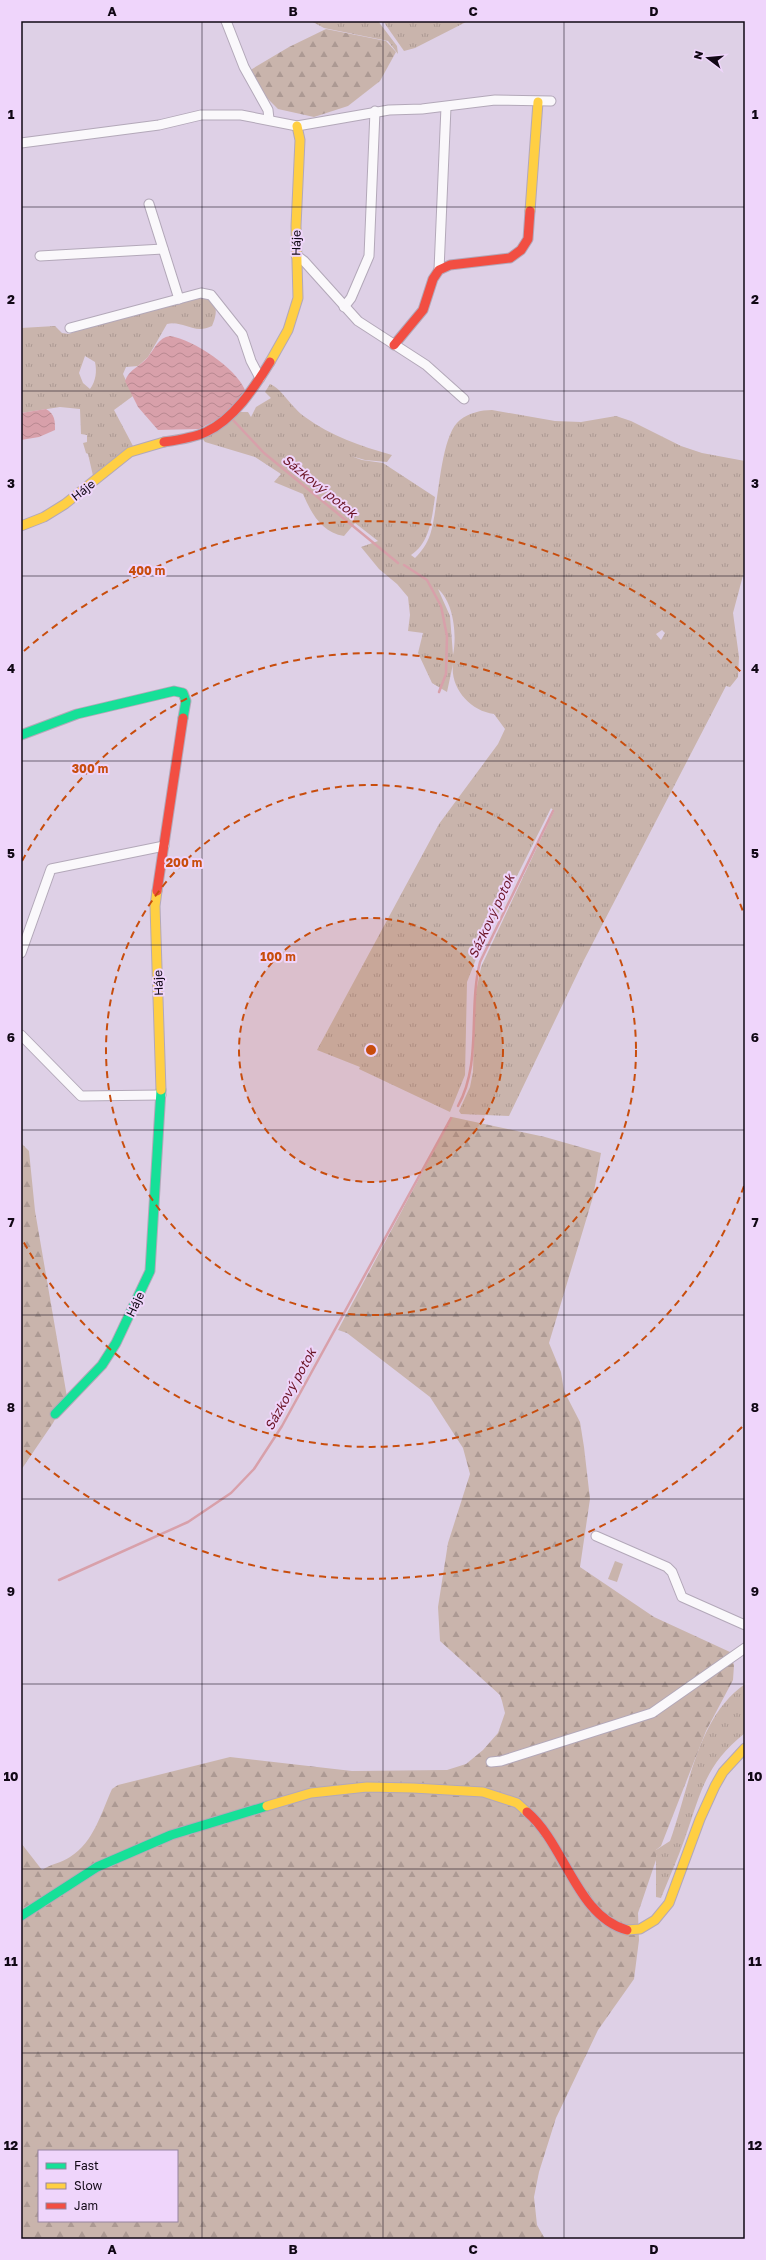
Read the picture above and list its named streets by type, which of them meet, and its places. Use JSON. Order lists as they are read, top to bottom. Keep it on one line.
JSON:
{"streets":{"street":["Háje"]},"water":["Sázkový potok"],"legend":["Fast","Slow","Jam"],"north":"left","grid":{"columns":["A","B","C","D"],"rows":["1","2","3","4","5","6","7","8","9","10","11","12"]},"rings":["400 m","300 m","200 m","100 m"]}
